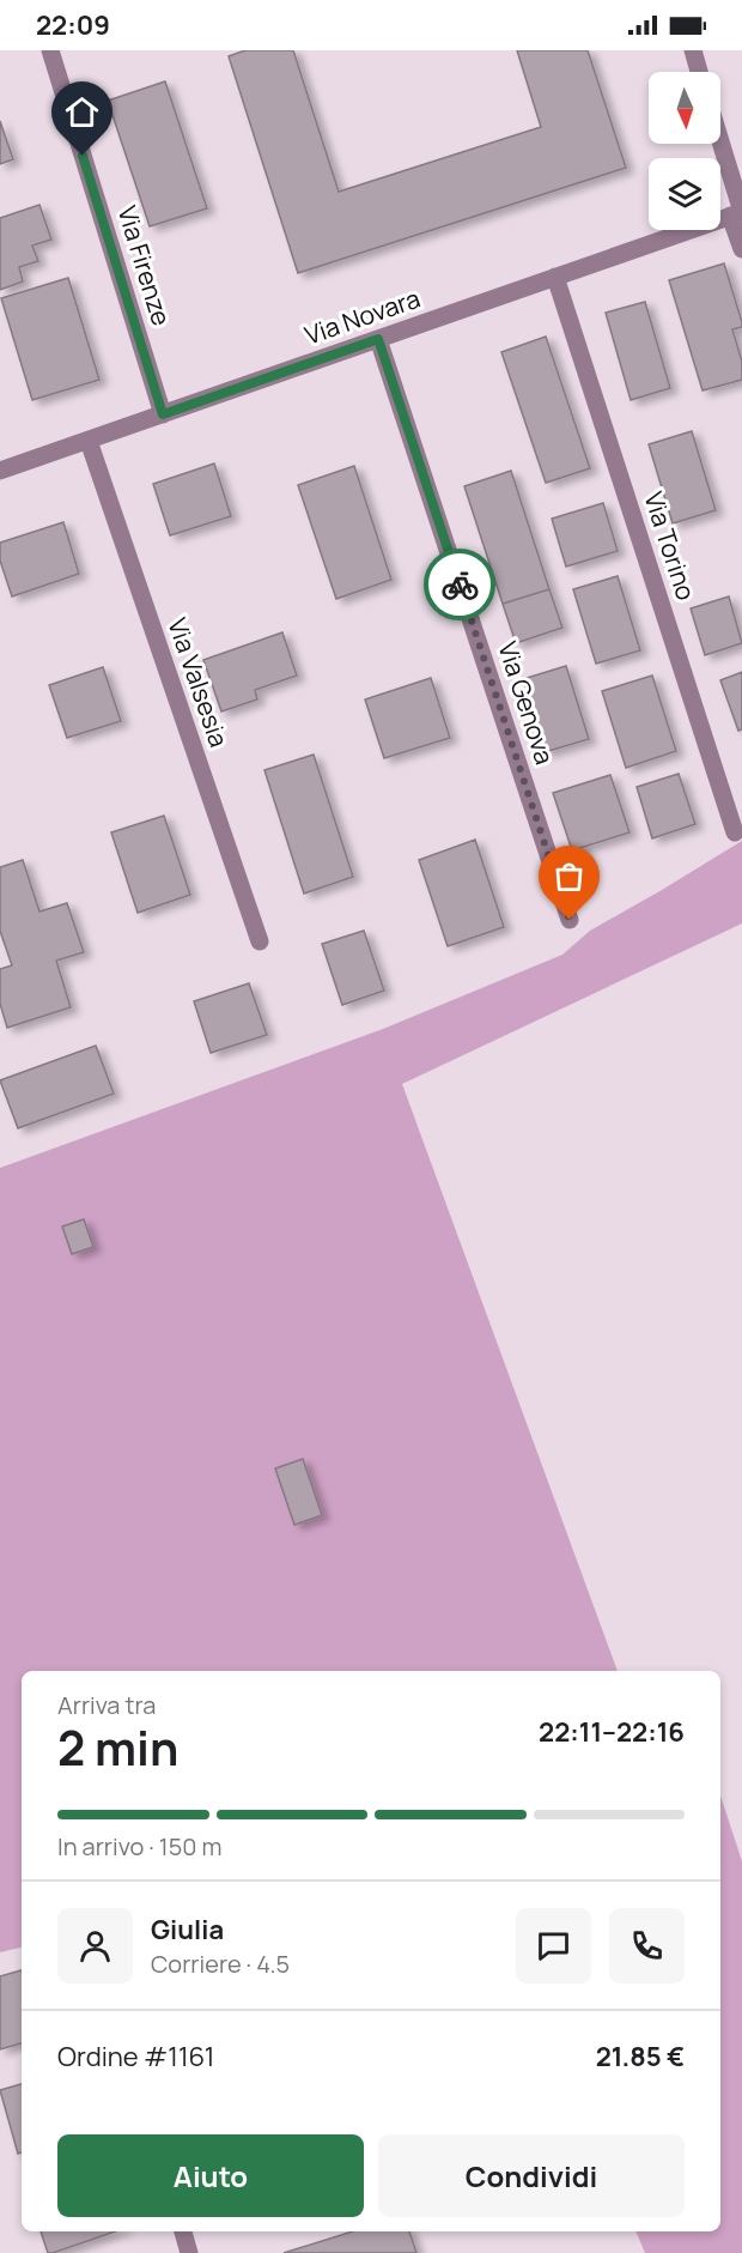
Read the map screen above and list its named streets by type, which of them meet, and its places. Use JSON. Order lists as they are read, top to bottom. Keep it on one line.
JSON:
{"streets":{"street":["Via Firenze","Via Novara","Via Torino","Via Valsesia","Via Genova"]},"crossings":[["Via Firenze","Via Novara"],["Via Novara","Via Torino"],["Via Novara","Via Valsesia"],["Via Novara","Via Genova"]],"north":"bottom","page":{"status":"22:09","heading":["2 min","Arriva tra","22:11–22:16"],"panel":["Giulia","Corriere · 4.5","Ordine #1161","21.85 €"],"bar":"In arrivo · 150 m","buttons":["Aiuto","Condividi"]}}
